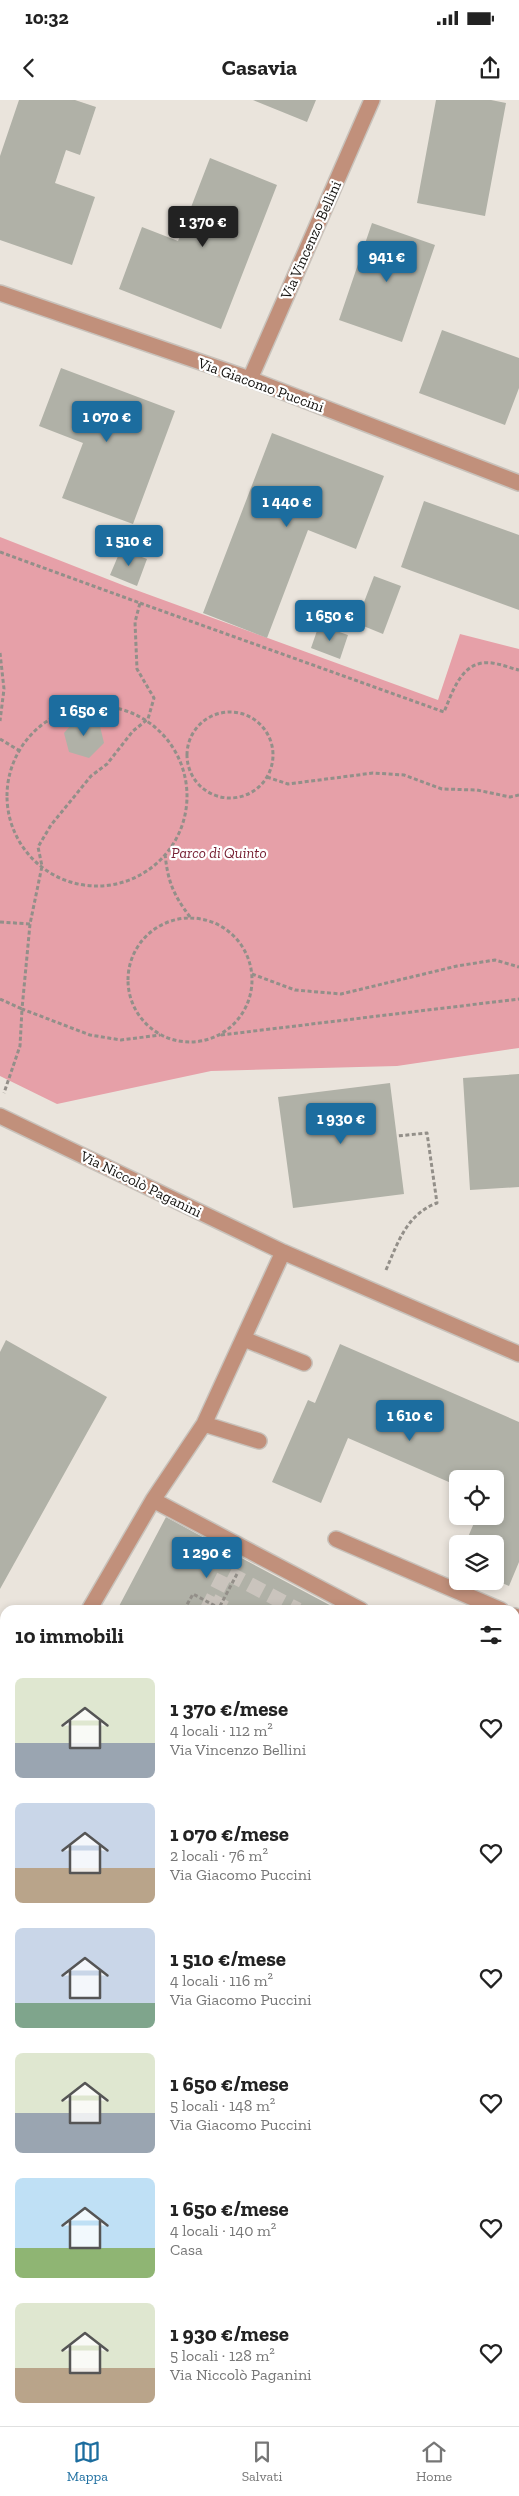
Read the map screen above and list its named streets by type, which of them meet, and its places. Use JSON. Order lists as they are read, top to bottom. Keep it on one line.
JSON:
{"streets":{"street":["Via Vincenzo Bellini","Via Giacomo Puccini","Via Niccolò Paganini"]},"crossings":[["Via Vincenzo Bellini","Via Giacomo Puccini"]],"parks":["Parco di Quinto"],"page":{"status":"10:32","header":"Casavia","price":["1 370 €","941 €","1 070 €","1 440 €","1 510 €","1 650 €","1 650 €","1 930 €","1 610 €","1 290 €"],"heading":"10 immobili","list":[{"name":"1 370 €/mese","note":"4 locali · 112 m² · Via Vincenzo Bellini"},{"name":"1 070 €/mese","note":"2 locali · 76 m² · Via Giacomo Puccini"},{"name":"1 510 €/mese","note":"4 locali · 116 m² · Via Giacomo Puccini"},{"name":"1 650 €/mese","note":"5 locali · 148 m² · Via Giacomo Puccini"},{"name":"1 650 €/mese","note":"4 locali · 140 m² · Casa"},{"name":"1 930 €/mese","note":"5 locali · 128 m² · Via Niccolò Paganini"}],"tabs":["Mappa","Salvati","Home"]}}
